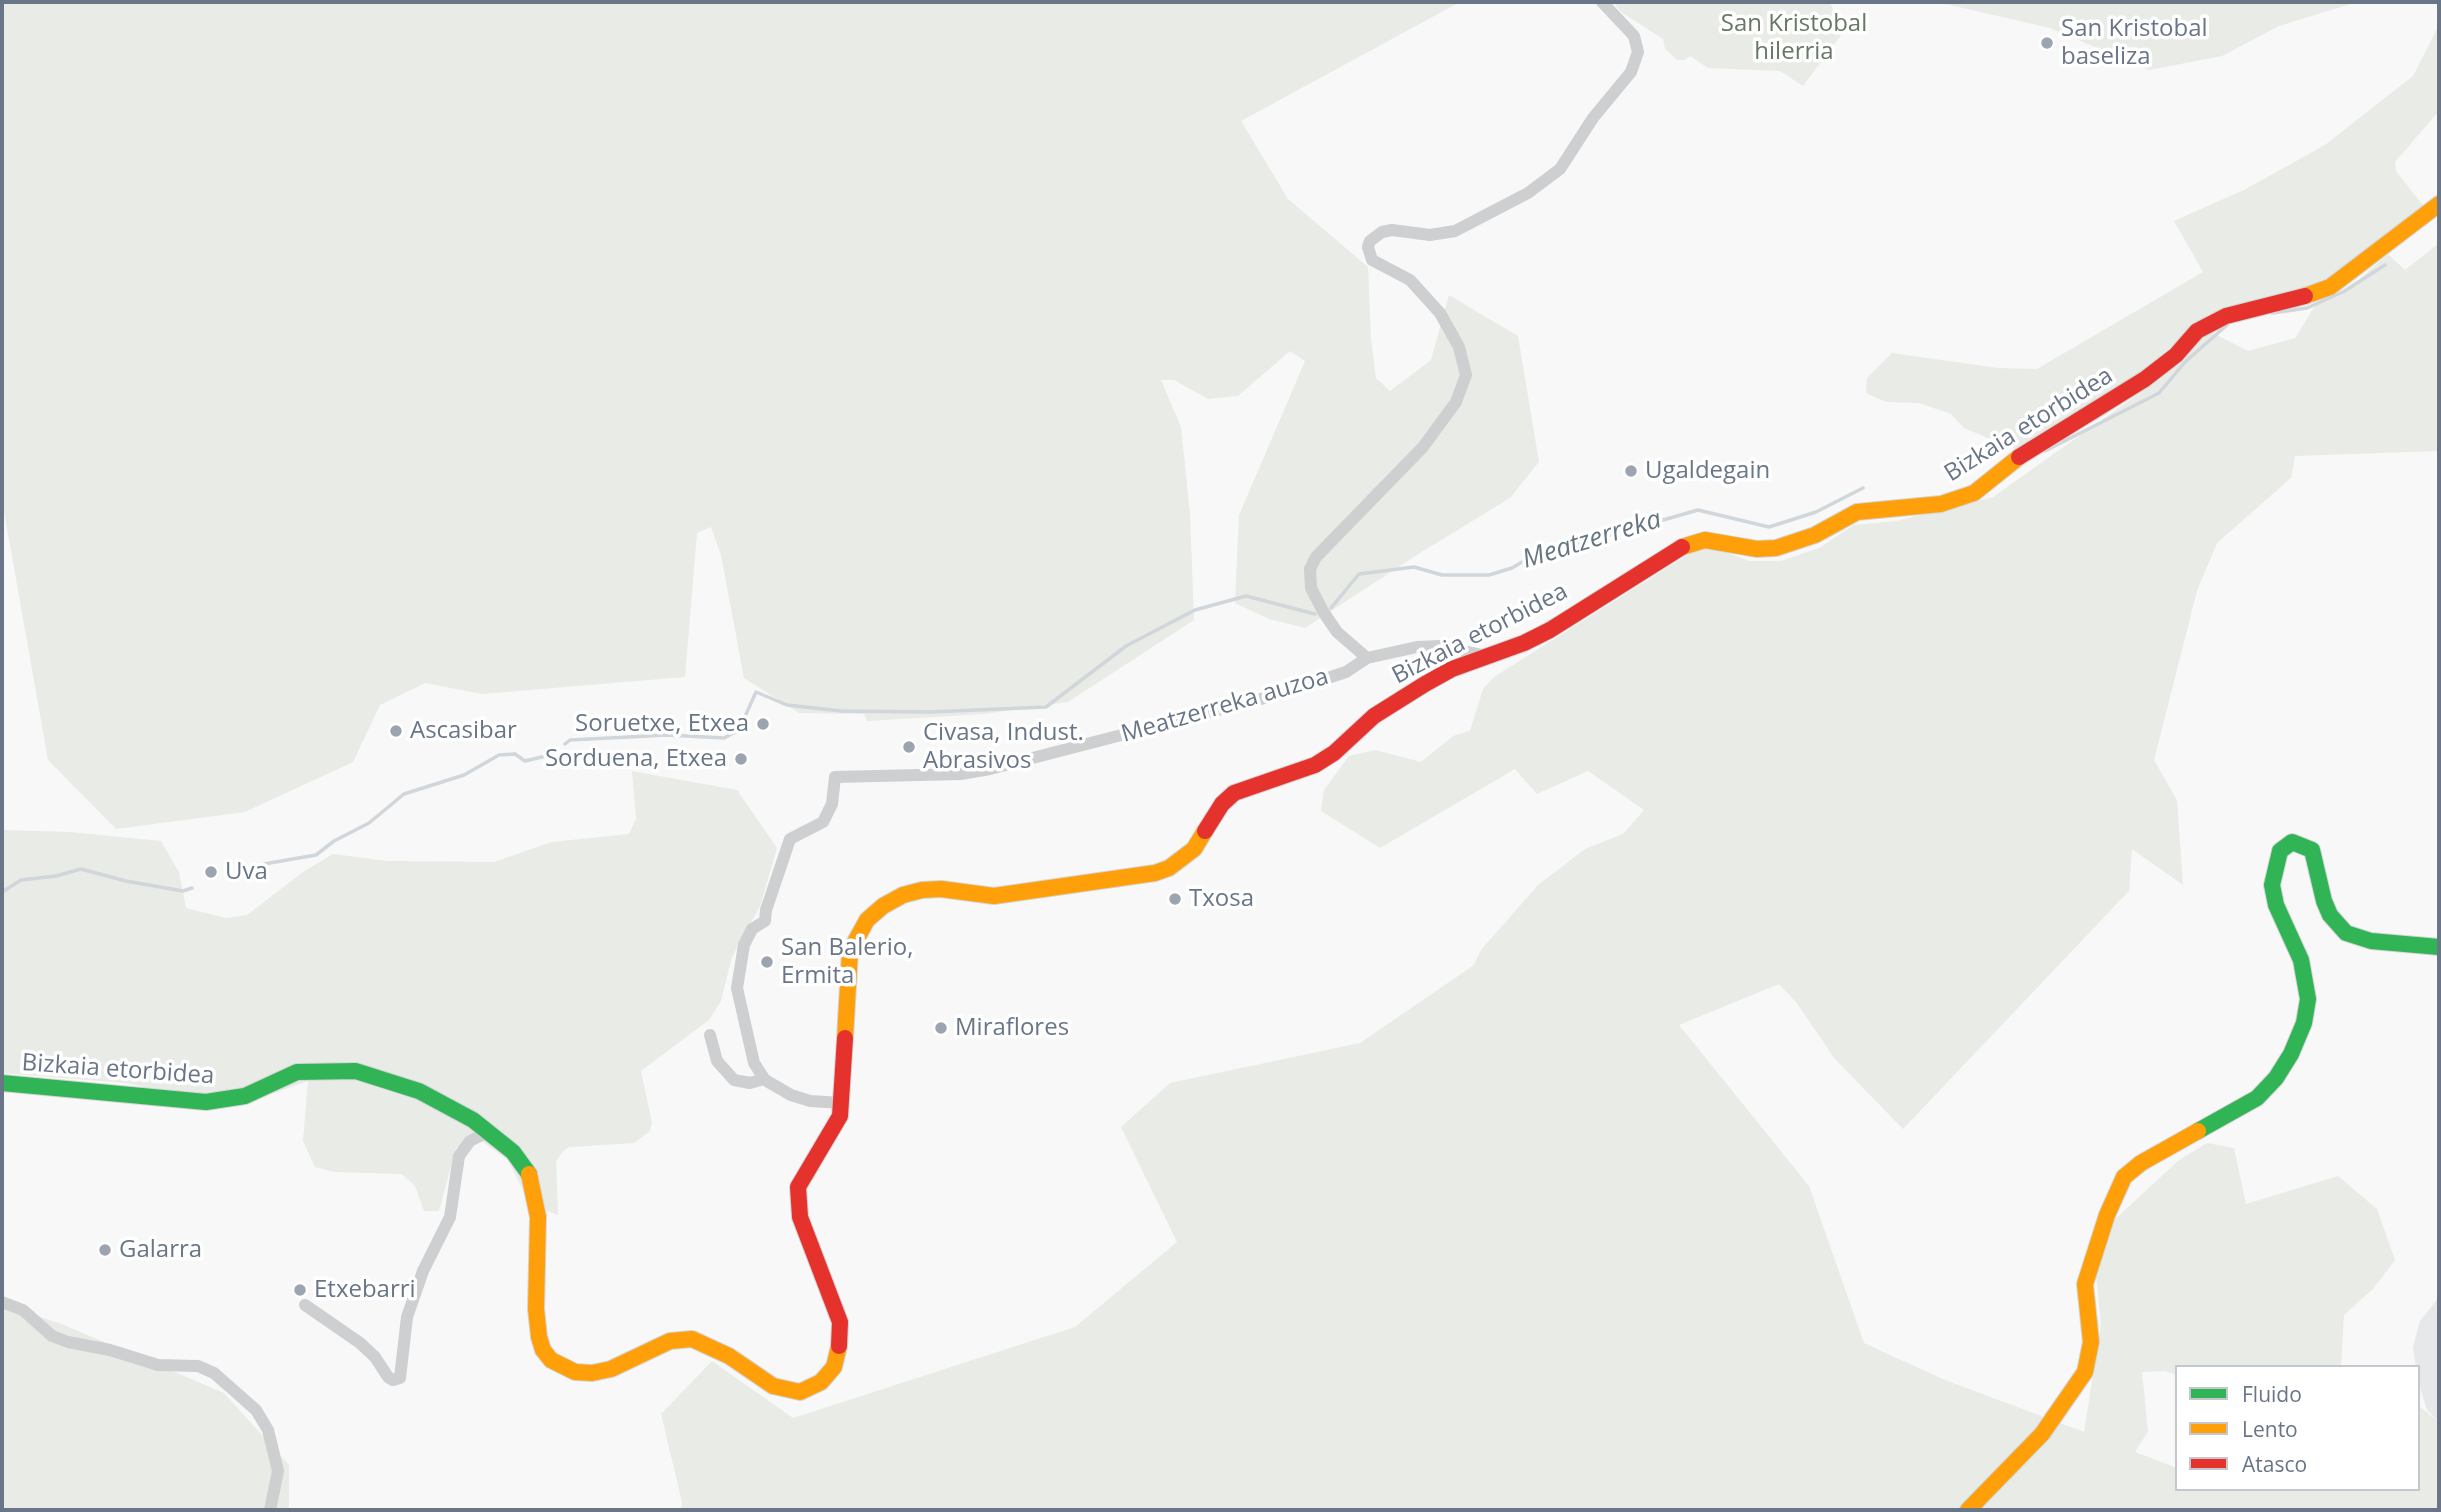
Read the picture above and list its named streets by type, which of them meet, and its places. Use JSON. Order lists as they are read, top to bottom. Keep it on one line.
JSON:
{"streets":{"street":["Bizkaia etorbidea","Meatzerreka auzoa"]},"crossings":[["Bizkaia etorbidea","Meatzerreka auzoa"]],"water":["Meatzerreka"],"parks":["San Kristobal hilerria"],"places":["San Kristobal baseliza","Ugaldegain","Soruetxe, Etxea","Ascasibar","Civasa, Indust. Abrasivos","Sorduena, Etxea","Uva","Txosa","San Balerio, Ermita","Miraflores","Galarra","Etxebarri"],"legend":["Fluido","Lento","Atasco"]}
